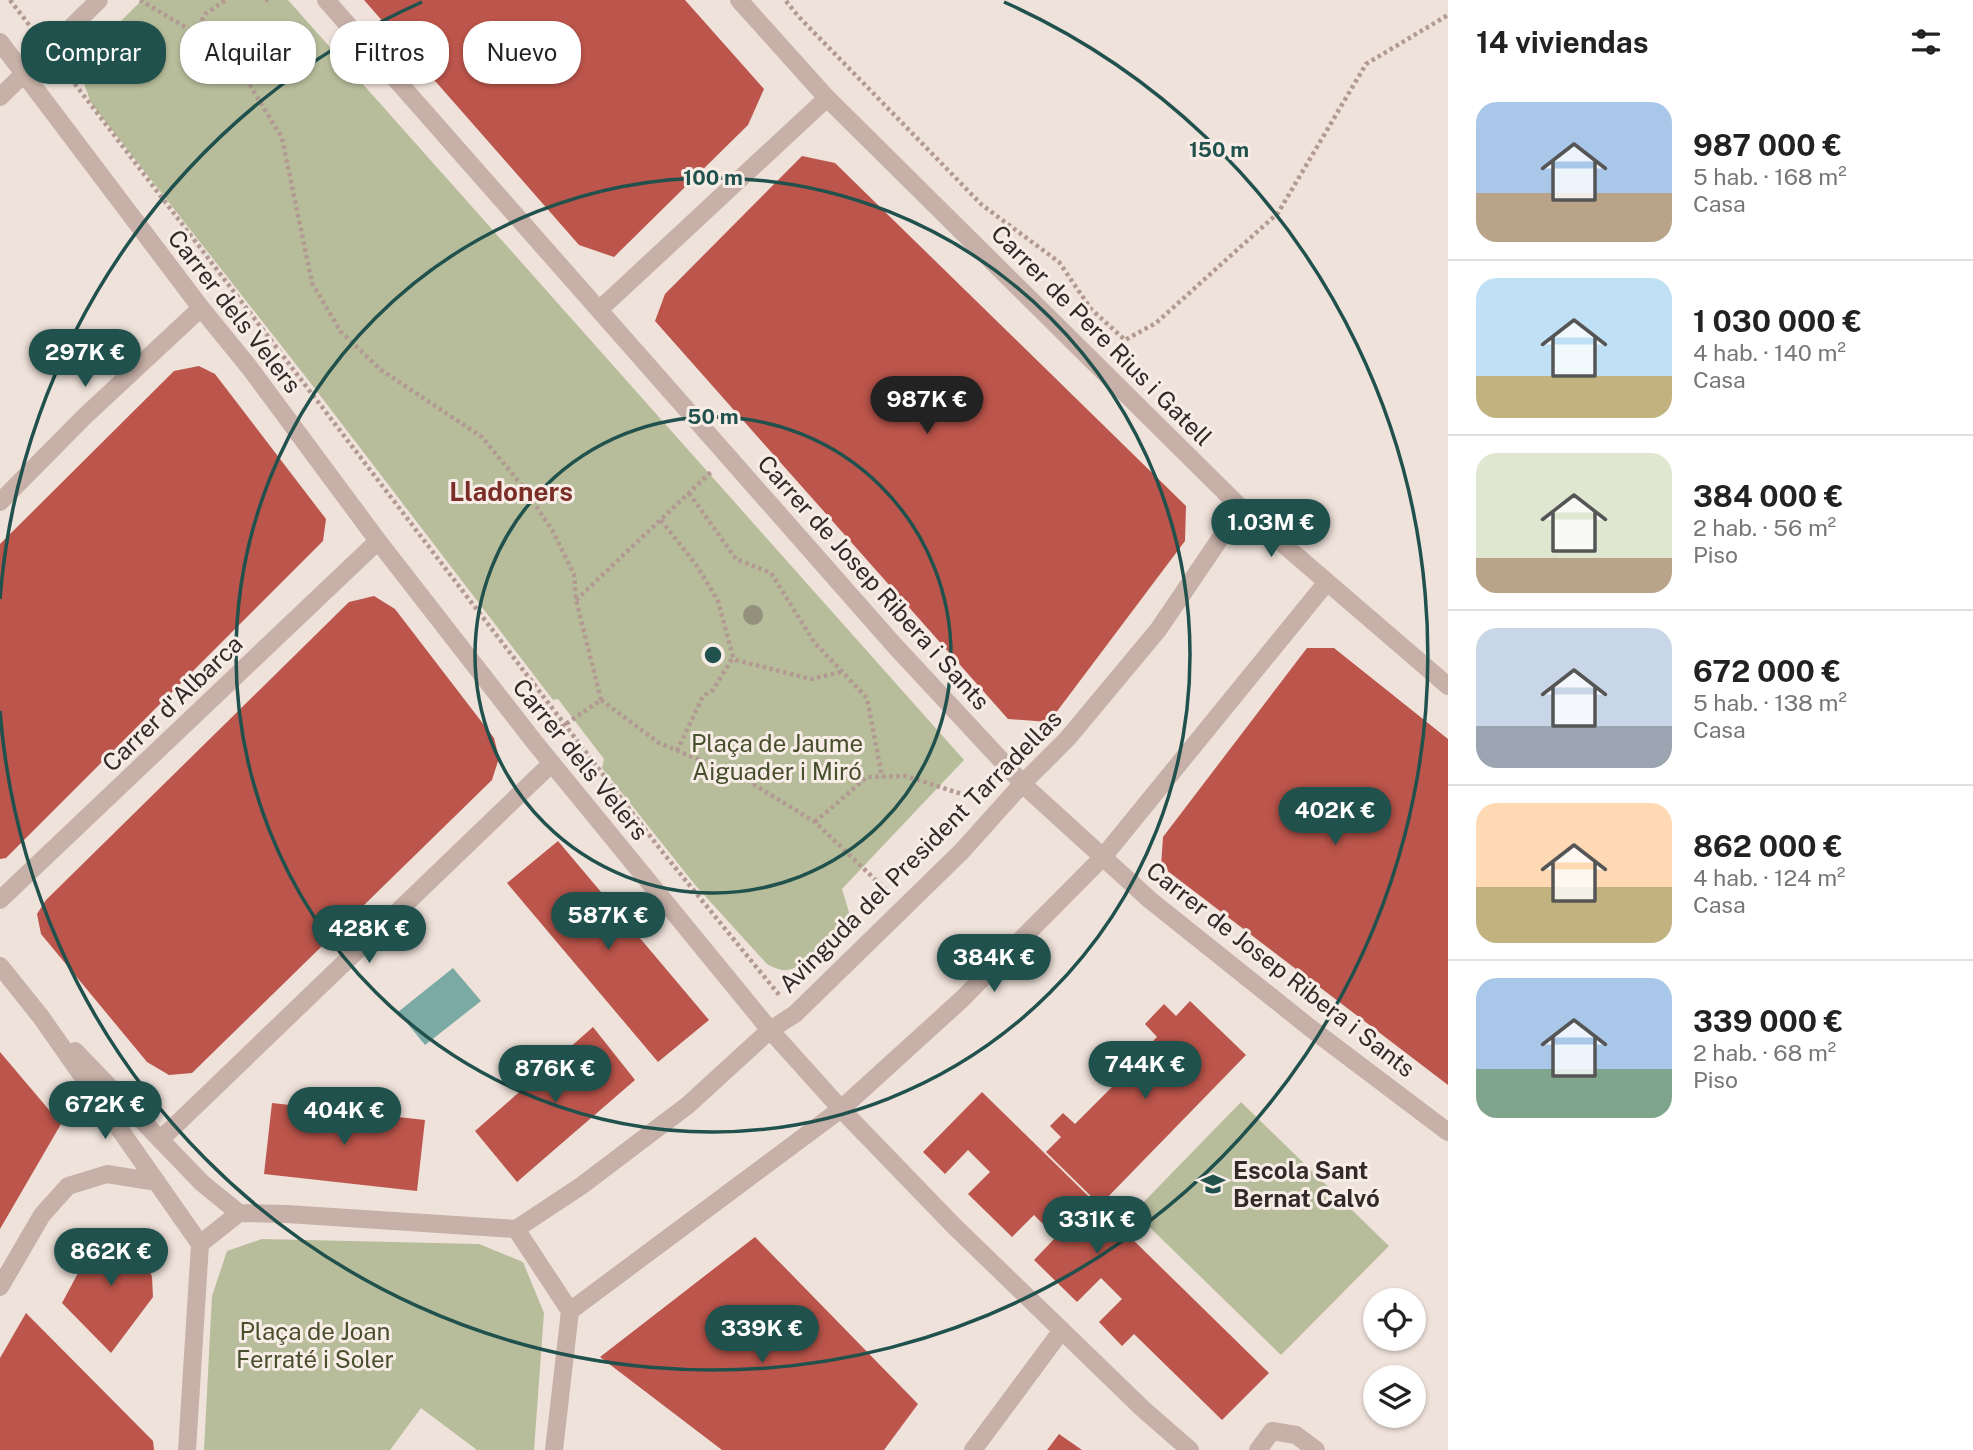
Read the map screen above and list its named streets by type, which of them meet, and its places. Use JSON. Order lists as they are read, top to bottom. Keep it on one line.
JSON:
{"streets":{"street":["Carrer dels Velers","Carrer de Pere Rius i Gatell","Carrer de Josep Ribera i Sants","Carrer d'Albarca","Avinguda del President Tarradellas"]},"crossings":[["Carrer dels Velers","Carrer d'Albarca"],["Carrer dels Velers","Avinguda del President Tarradellas"],["Carrer de Pere Rius i Gatell","Avinguda del President Tarradellas"],["Carrer de Josep Ribera i Sants","Avinguda del President Tarradellas"]],"districts":["Lladoners"],"parks":["Plaça de Jaume Aiguader i Miró","Plaça de Joan Ferraté i Soler"],"places":{"school or university":["Escola Sant Bernat Calvó"]},"page":{"heading":"14 viviendas","chip":["Comprar","Alquilar","Filtros","Nuevo"],"list":[{"name":"987 000 €","note":"5 hab. · 168 m² · Casa"},{"name":"1 030 000 €","note":"4 hab. · 140 m² · Casa"},{"name":"384 000 €","note":"2 hab. · 56 m² · Piso"},{"name":"672 000 €","note":"5 hab. · 138 m² · Casa"},{"name":"862 000 €","note":"4 hab. · 124 m² · Casa"},{"name":"339 000 €","note":"2 hab. · 68 m² · Piso"}],"price":["297K €","987K €","1.03M €","402K €","587K €","428K €","384K €","744K €","876K €","672K €","404K €","331K €","862K €","339K €"]},"rings":["150 m","100 m","50 m"]}
